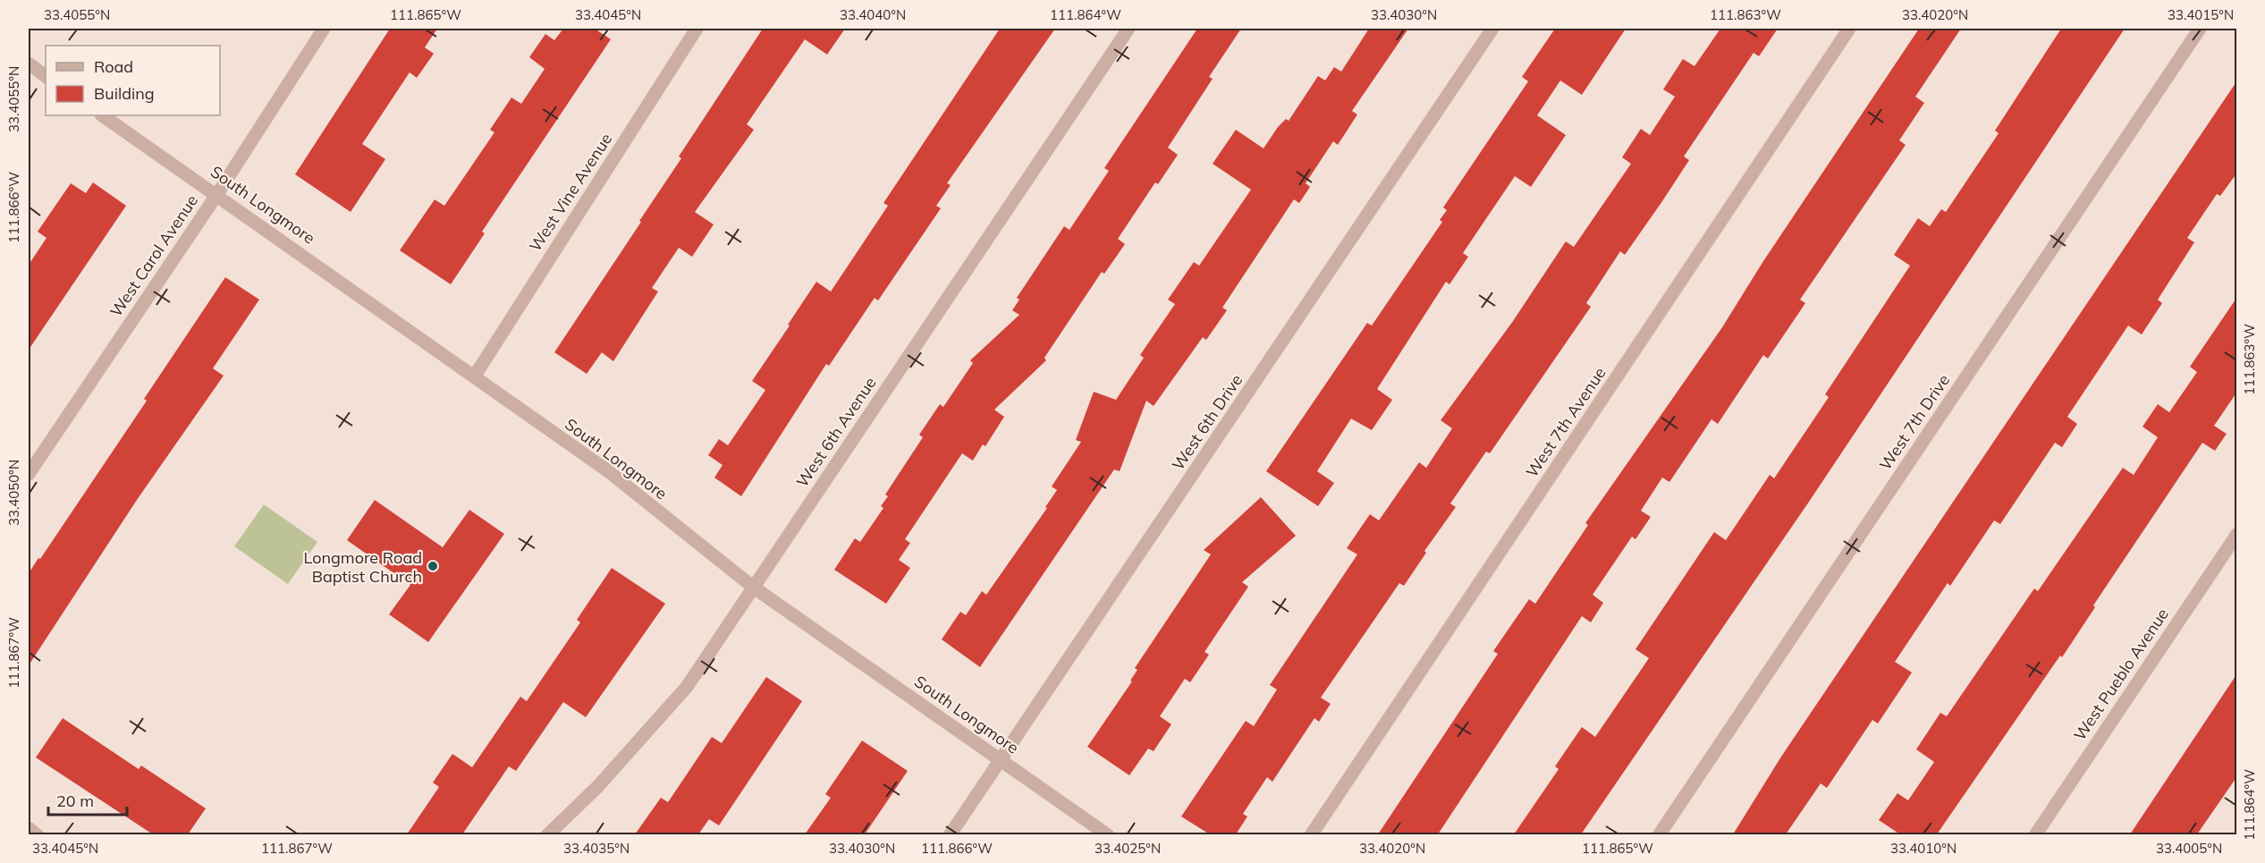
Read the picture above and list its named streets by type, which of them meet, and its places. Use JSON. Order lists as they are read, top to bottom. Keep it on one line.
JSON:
{"streets":{"street":["West Vine Avenue","South Longmore","West Carol Avenue","West 6th Drive","West 7th Avenue","West 7th Drive","West 6th Avenue","West Pueblo Avenue"]},"crossings":[["West Vine Avenue","South Longmore"],["South Longmore","West Carol Avenue"],["South Longmore","West 6th Drive"],["South Longmore","West 6th Avenue"]],"places":["Longmore Road Baptist Church"],"legend":["Road","Building"],"scale_bar":"20 m","coordinates":["33.4055°N","111.865°W","33.4045°N","33.4040°N","111.864°W","33.4030°N","111.863°W","33.4020°N","33.4015°N","111.866°W","33.4050°N","111.867°W","33.4035°N","33.4025°N","33.4010°N","33.4005°N"]}
